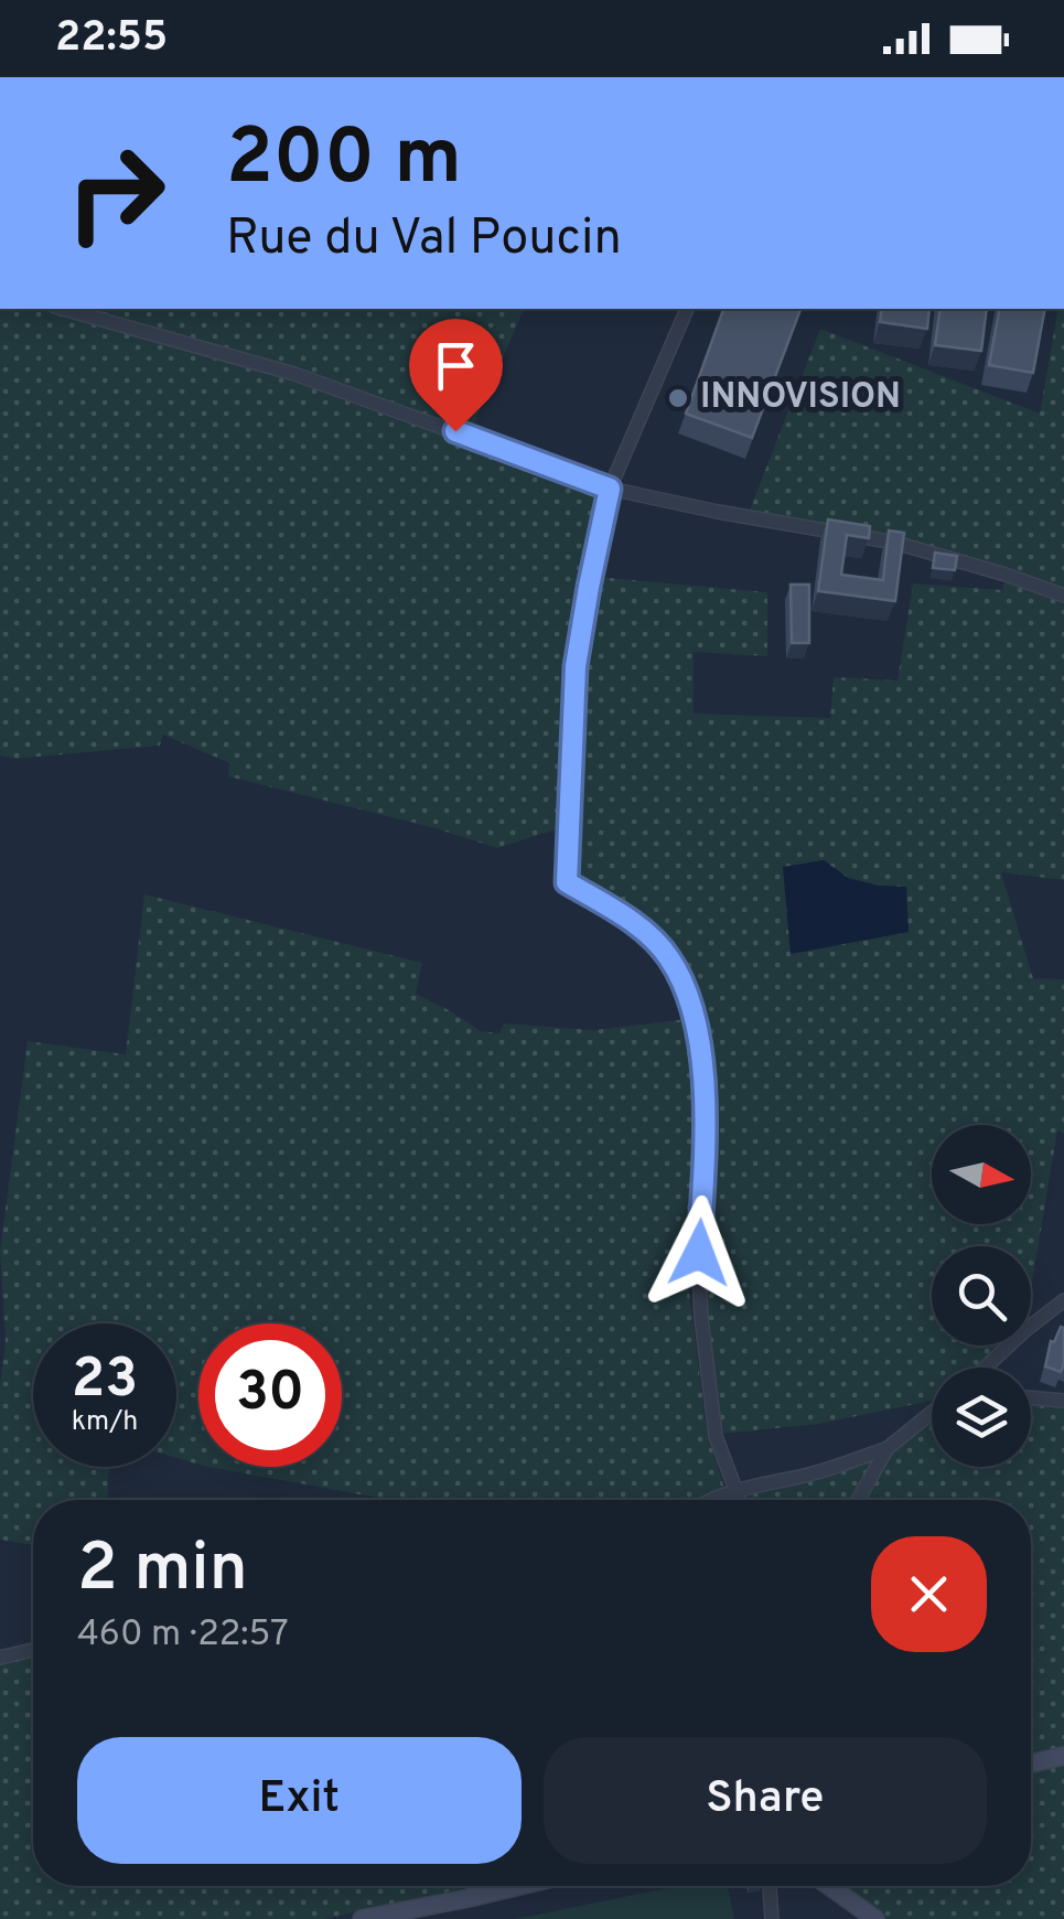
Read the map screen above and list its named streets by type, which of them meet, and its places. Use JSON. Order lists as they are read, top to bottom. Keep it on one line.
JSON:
{"places":["INNOVISION"],"north":"right","page":{"status":"22:55","turn":["200 m","Rue du Val Poucin"],"speed":"23 km/h","limit":"30","heading":["2 min","460 m · 22:57"],"buttons":["Exit","Share"]}}
